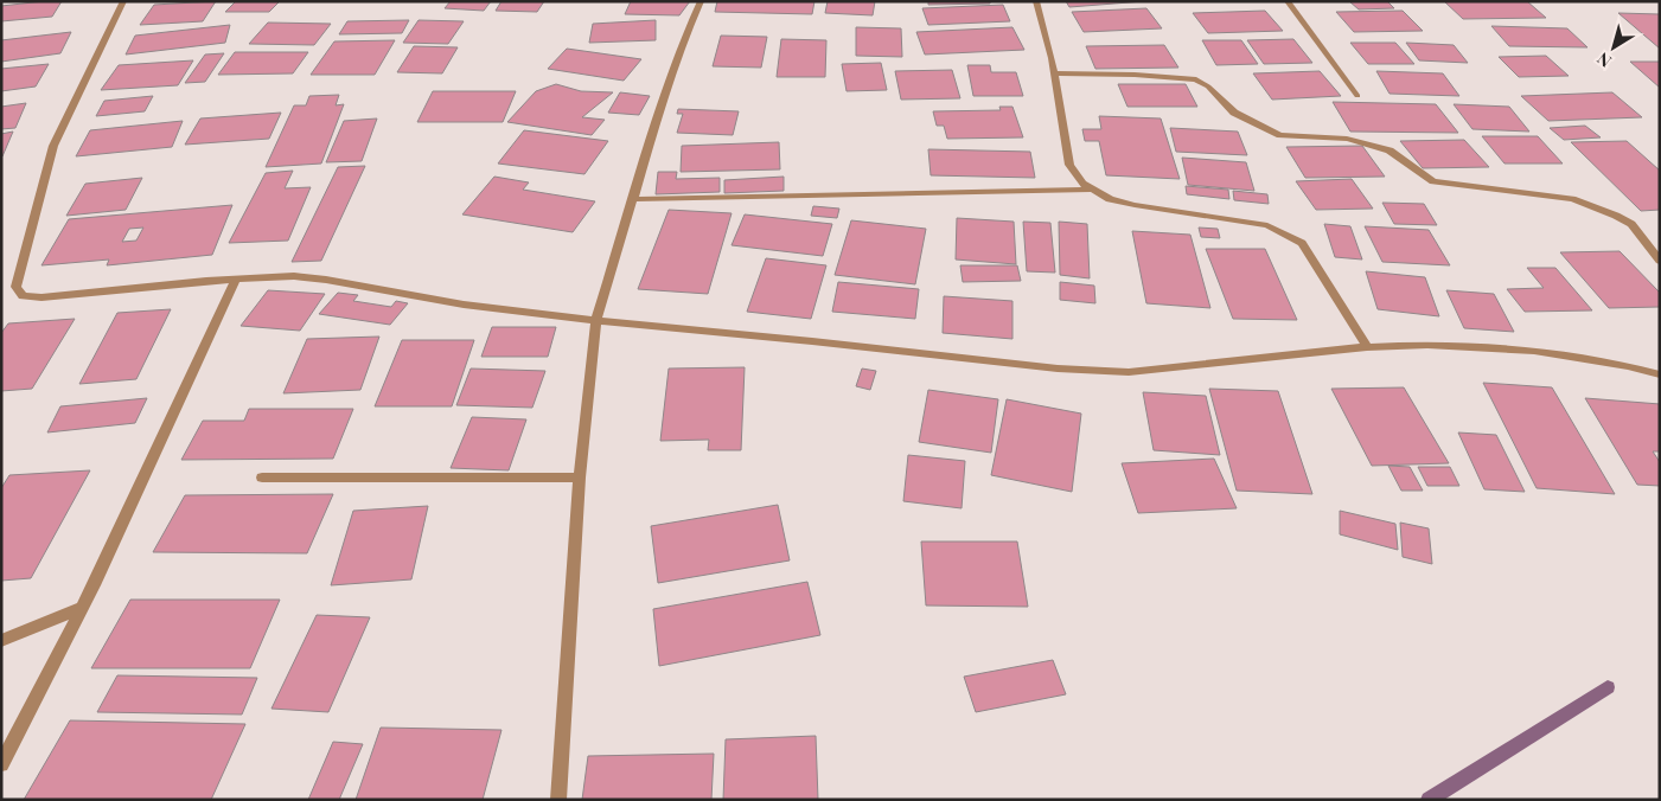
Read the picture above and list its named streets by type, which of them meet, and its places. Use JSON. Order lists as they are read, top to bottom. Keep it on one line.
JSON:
{"north":"bottom left"}
